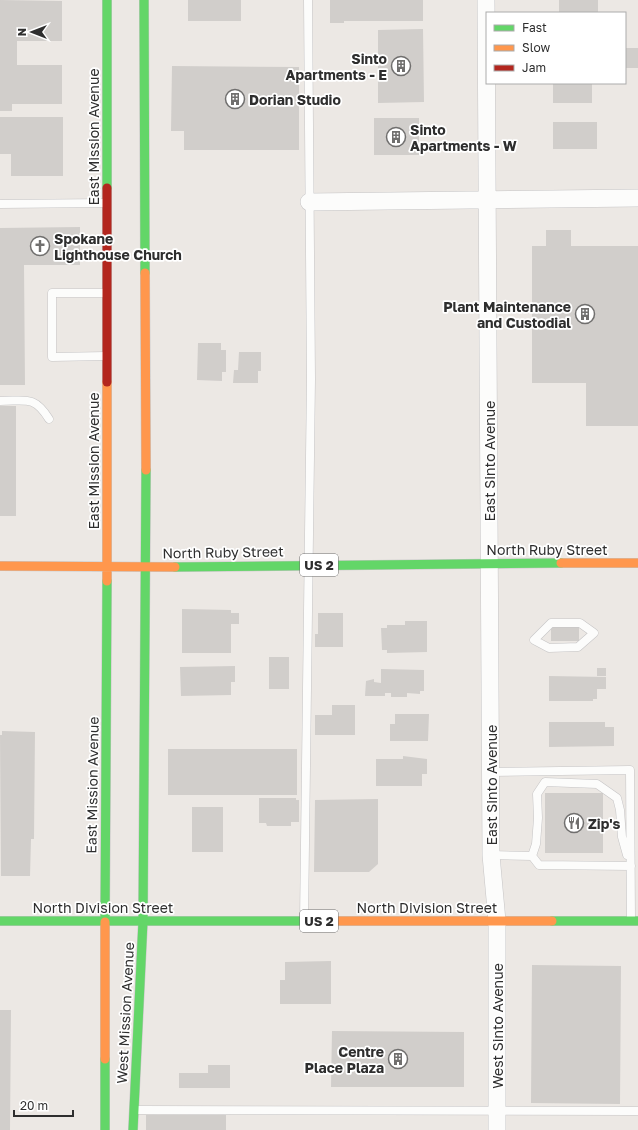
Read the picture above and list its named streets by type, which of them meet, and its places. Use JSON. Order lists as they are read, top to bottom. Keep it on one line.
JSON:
{"streets":{"main road":["East Mission Avenue","North Ruby Street","US 2","North Division Street","West Mission Avenue"],"street":["East Sinto Avenue","West Sinto Avenue"]},"crossings":[["East Mission Avenue","North Ruby Street"],["East Mission Avenue","North Division Street"],["East Mission Avenue","West Mission Avenue"],["East Sinto Avenue","North Ruby Street"],["East Sinto Avenue","North Division Street"],["East Sinto Avenue","West Sinto Avenue"],["North Division Street","West Mission Avenue"],["North Division Street","West Sinto Avenue"]],"places":{"building":["Sinto Apartments - E","Dorian Studio","Sinto Apartments - W","Plant Maintenance and Custodial","Centre Place Plaza"],"church":["Spokane Lighthouse Church"],"restaurant":["Zip's"]},"legend":["Fast","Slow","Jam"],"scale_bar":"20 m","north":"left"}
